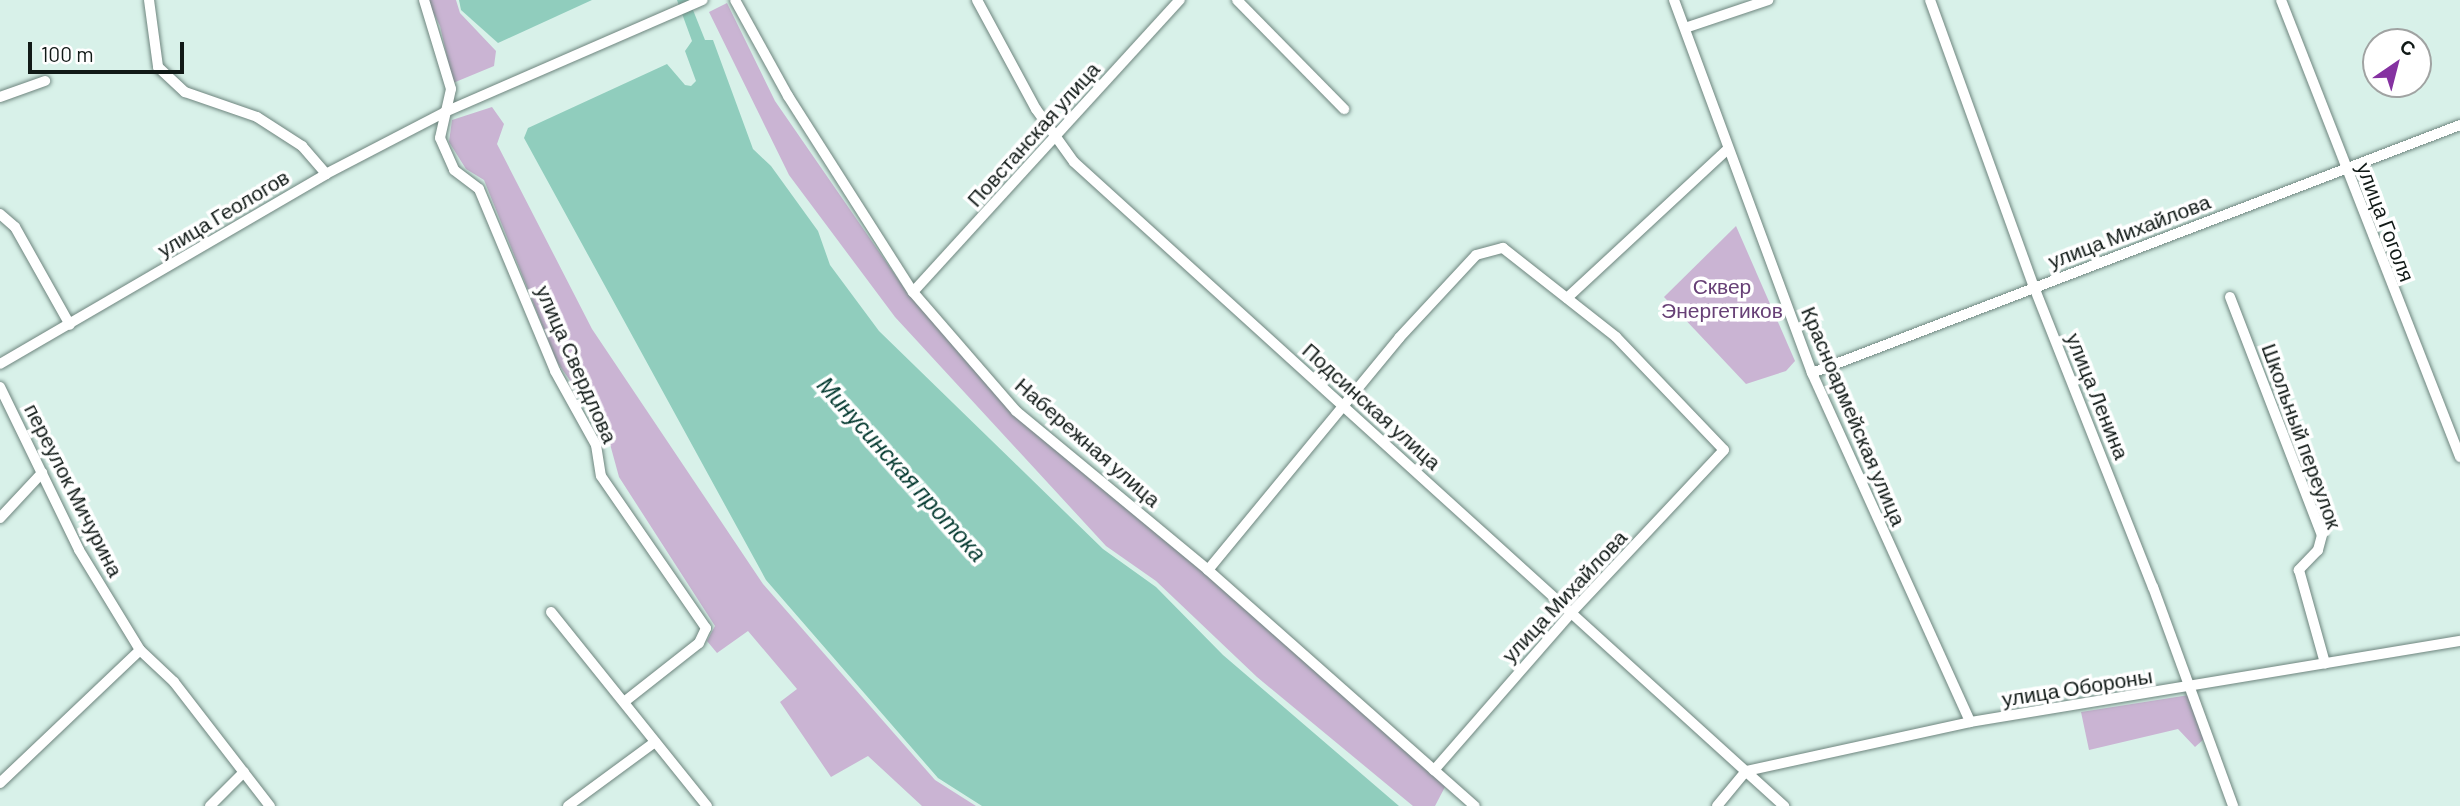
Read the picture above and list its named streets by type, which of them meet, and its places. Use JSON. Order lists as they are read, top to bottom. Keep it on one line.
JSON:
{"streets":{"street":["Повстанская улица","улица Геологов","улица Гоголя","улица Михайлова","улица Свердлова","улица Ленина","Подсинская улица","Красноармейская улица","Школьный переулок","Набережная улица","переулок Мичурина","улица Обороны"]},"crossings":[["Повстанская улица","Подсинская улица"],["Повстанская улица","Набережная улица"],["улица Геологов","улица Свердлова"],["улица Гоголя","улица Михайлова"],["улица Михайлова","улица Ленина"],["улица Михайлова","Подсинская улица"],["улица Михайлова","Красноармейская улица"],["улица Михайлова","Набережная улица"],["улица Ленина","улица Обороны"],["Подсинская улица","улица Обороны"],["Красноармейская улица","улица Обороны"],["Школьный переулок","улица Обороны"]],"water":["Минусинская протока"],"parks":["Сквер Энергетиков"],"scale_bar":"100 m","north":"top right"}
